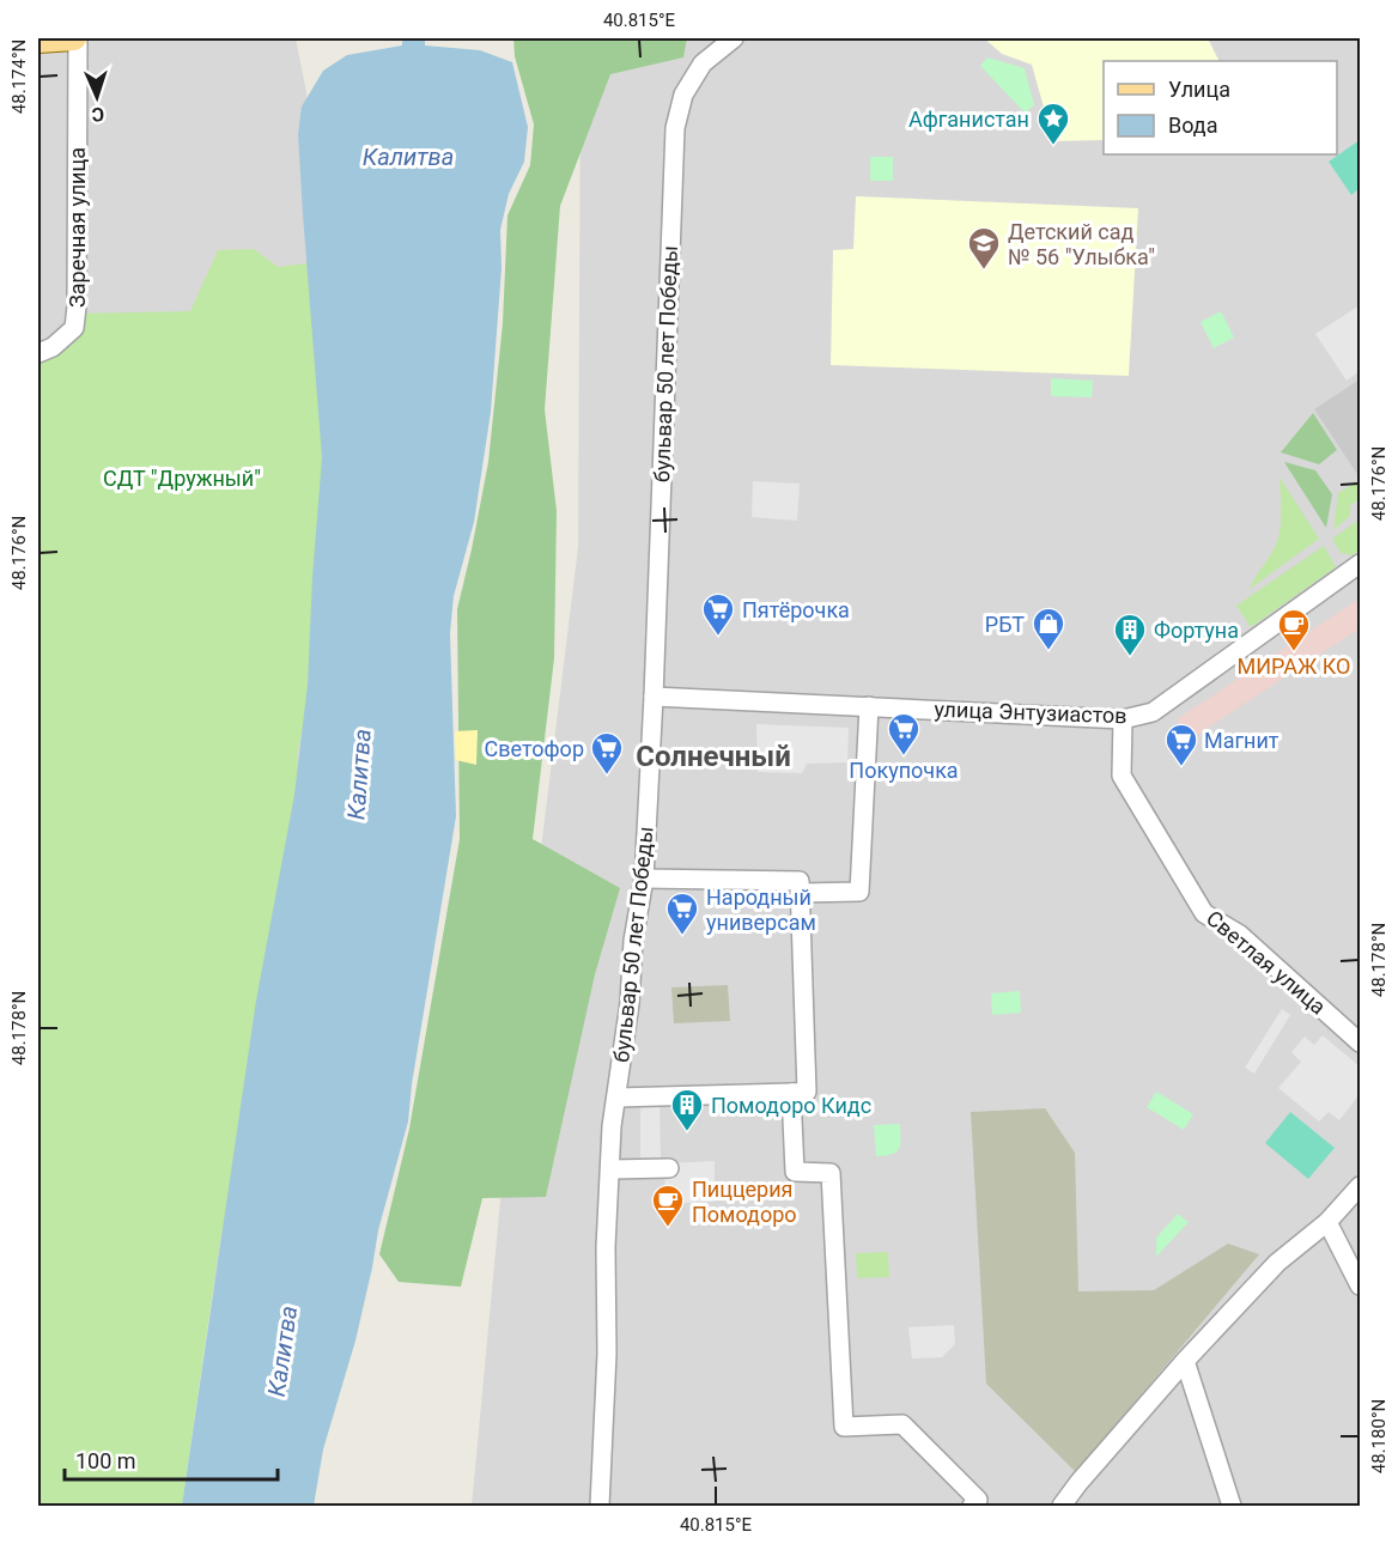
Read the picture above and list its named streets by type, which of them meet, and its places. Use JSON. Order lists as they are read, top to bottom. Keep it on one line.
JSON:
{"streets":{"street":["Заречная улица","бульвар 50 лет Победы","улица Энтузиастов","Светлая улица"]},"crossings":[["бульвар 50 лет Победы","улица Энтузиастов"],["улица Энтузиастов","Светлая улица"]],"districts":["Солнечный"],"water":["Калитва"],"parks":["СДТ \"Дружный\""],"places":{"place":["Афганистан"],"school or university":["Детский сад № 56 \"Улыбка\""],"supermarket":["Пятёрочка","Покупочка","Магнит","Светофор","Народный универсам"],"shop":["РБТ"],"cafe":["МИРАЖ КО","Пиццерия Помодоро"],"building":["Фортуна","Помодоро Кидс"]},"legend":["Улица","Вода"],"scale_bar":"100 m","north":"bottom","coordinates":["40.815°E","48.174°N","48.176°N","48.178°N","48.180°N"]}
